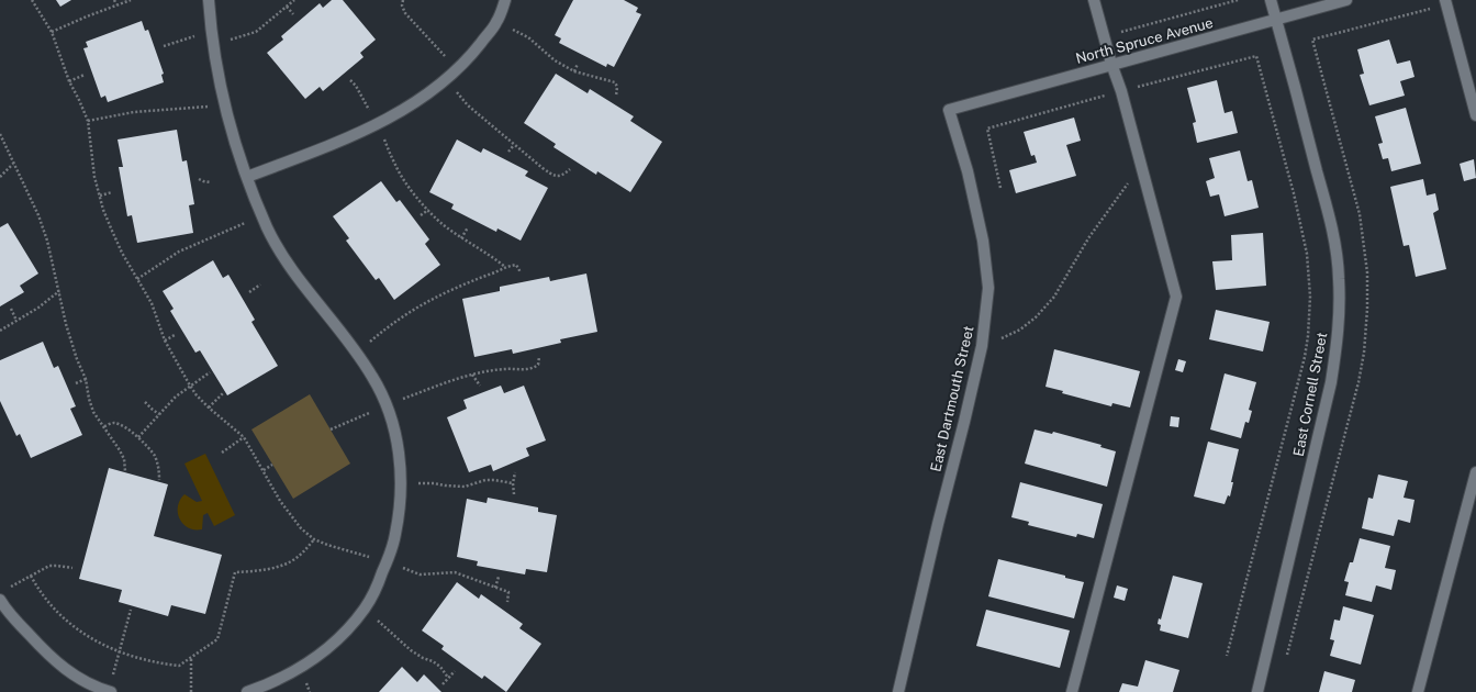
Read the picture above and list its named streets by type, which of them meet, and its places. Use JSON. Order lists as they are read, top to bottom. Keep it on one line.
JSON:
{"streets":{"street":["North Spruce Avenue","East Cornell Street","East Dartmouth Street"]},"crossings":[["North Spruce Avenue","East Cornell Street"],["North Spruce Avenue","East Dartmouth Street"]]}
